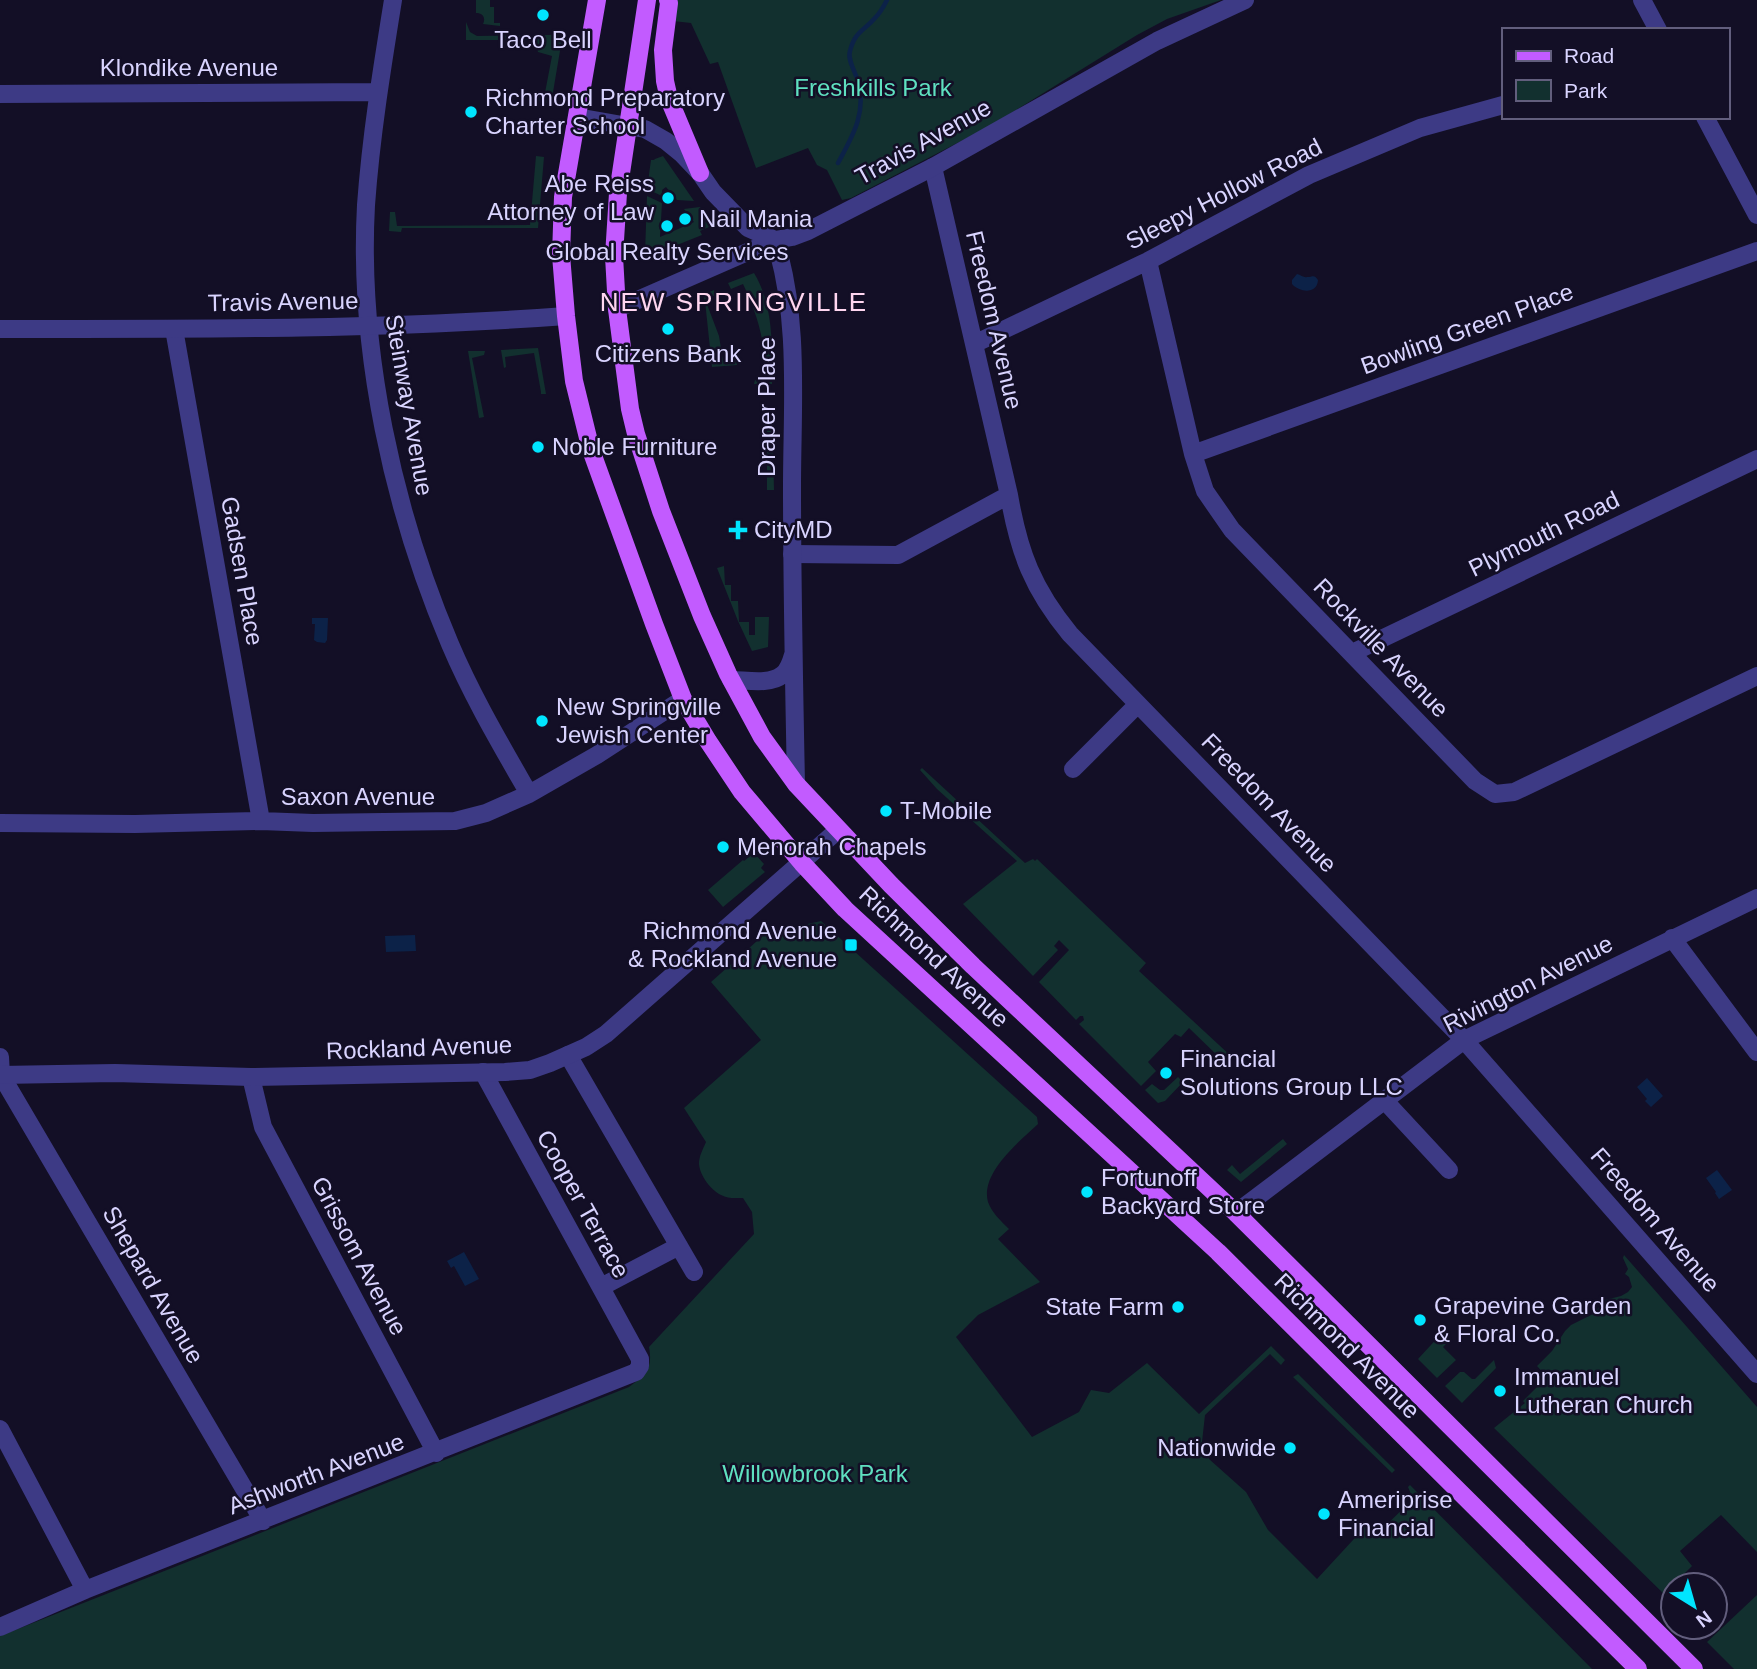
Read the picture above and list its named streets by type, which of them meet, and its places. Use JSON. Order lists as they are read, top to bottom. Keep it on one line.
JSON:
{"streets":{"main road":["Richmond Avenue"],"street":["Klondike Avenue","Travis Avenue","Sleepy Hollow Road","Freedom Avenue","Bowling Green Place","Steinway Avenue","Draper Place","Plymouth Road","Gadsen Place","Rockville Avenue","Saxon Avenue","Rivington Avenue","Rockland Avenue","Cooper Terrace","Grissom Avenue","Shepard Avenue","Ashworth Avenue"]},"crossings":[["Klondike Avenue","Steinway Avenue"],["Travis Avenue","Freedom Avenue"],["Travis Avenue","Steinway Avenue"],["Travis Avenue","Draper Place"],["Travis Avenue","Gadsen Place"],["Travis Avenue","Richmond Avenue"],["Sleepy Hollow Road","Freedom Avenue"],["Sleepy Hollow Road","Rockville Avenue"],["Freedom Avenue","Rivington Avenue"],["Bowling Green Place","Rockville Avenue"],["Steinway Avenue","Saxon Avenue"],["Draper Place","Richmond Avenue"],["Plymouth Road","Rockville Avenue"],["Gadsen Place","Saxon Avenue"],["Saxon Avenue","Richmond Avenue"],["Richmond Avenue","Rivington Avenue"],["Richmond Avenue","Rockland Avenue"],["Rockland Avenue","Cooper Terrace"],["Rockland Avenue","Grissom Avenue"],["Rockland Avenue","Shepard Avenue"],["Cooper Terrace","Ashworth Avenue"],["Grissom Avenue","Ashworth Avenue"],["Shepard Avenue","Ashworth Avenue"]],"districts":["NEW SPRINGVILLE"],"parks":["Freshkills Park","Willowbrook Park"],"places":{"other":["Taco Bell","Richmond Preparatory Charter School","Abe Reiss Attorney of Law","Nail Mania","Global Realty Services","Citizens Bank","Noble Furniture","New Springville Jewish Center","T-Mobile","Menorah Chapels","Financial Solutions Group LLC","Fortunoff Backyard Store","State Farm","Grapevine Garden & Floral Co.","Immanuel Lutheran Church","Nationwide","Ameriprise Financial"],"health":["CityMD"],"transit":["Richmond Avenue & Rockland Avenue"]},"legend":["Road","Park"],"north":"bottom right"}
